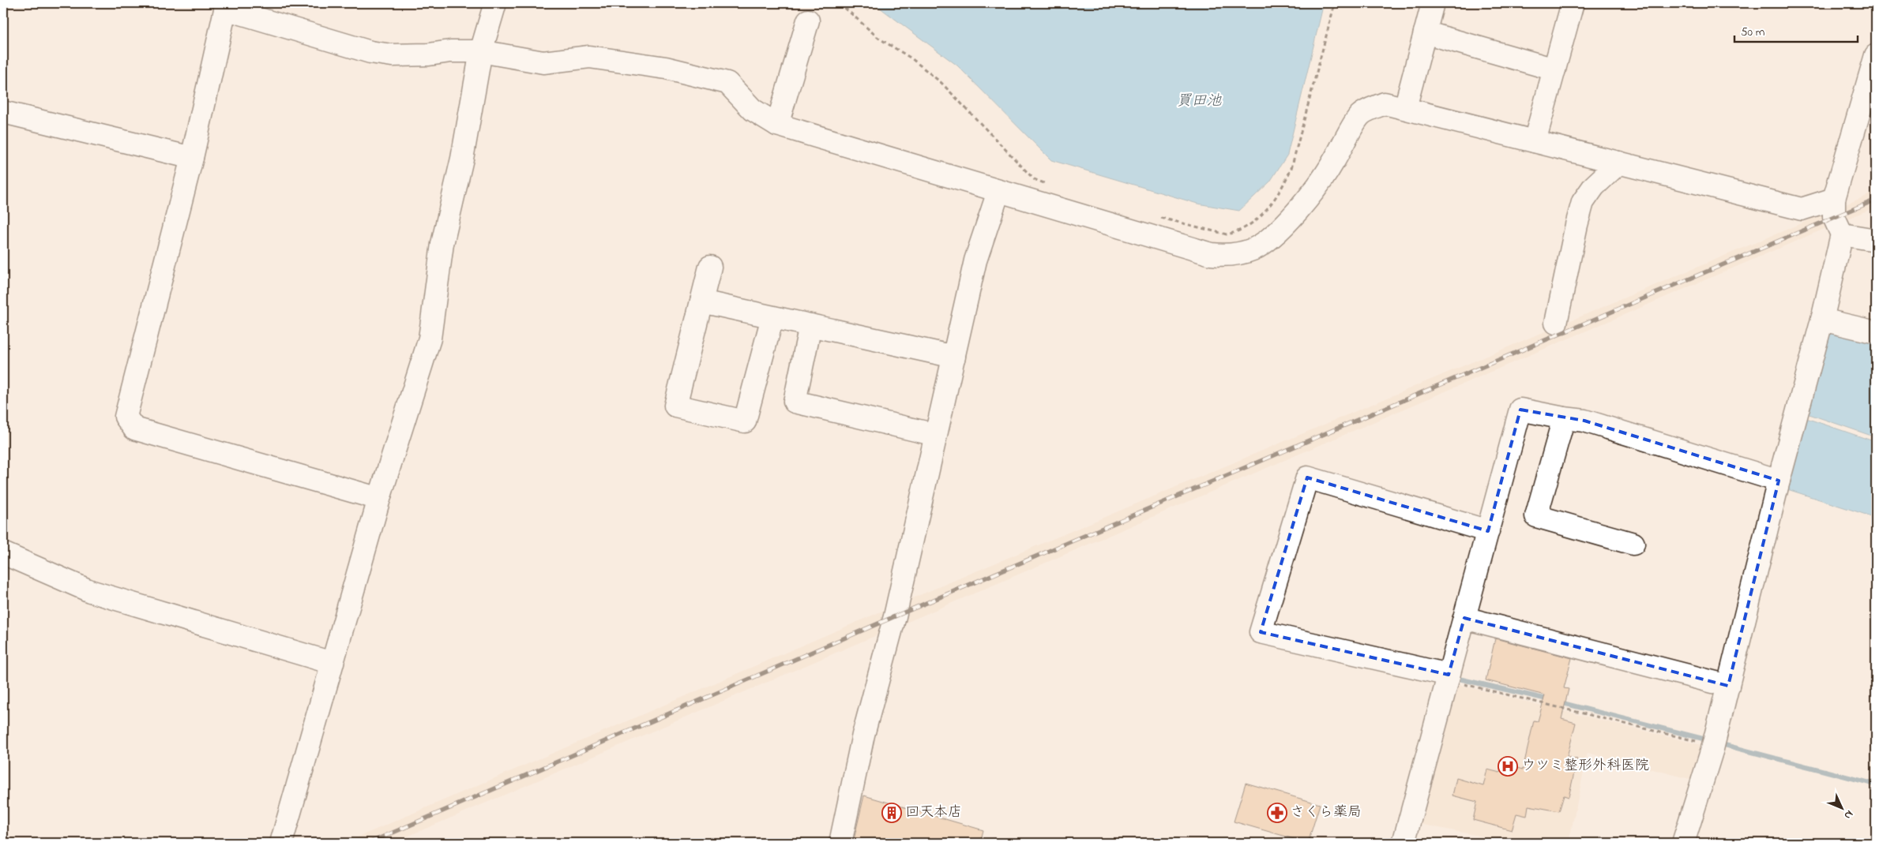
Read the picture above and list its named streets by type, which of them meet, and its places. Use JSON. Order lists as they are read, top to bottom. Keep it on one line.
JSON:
{"water":["買田池"],"places":{"hospital":["ウツミ整形外科医院"],"building":["回天本店"],"pharmacy":["さくら薬局"]},"scale_bar":"50 m","north":"bottom right"}
